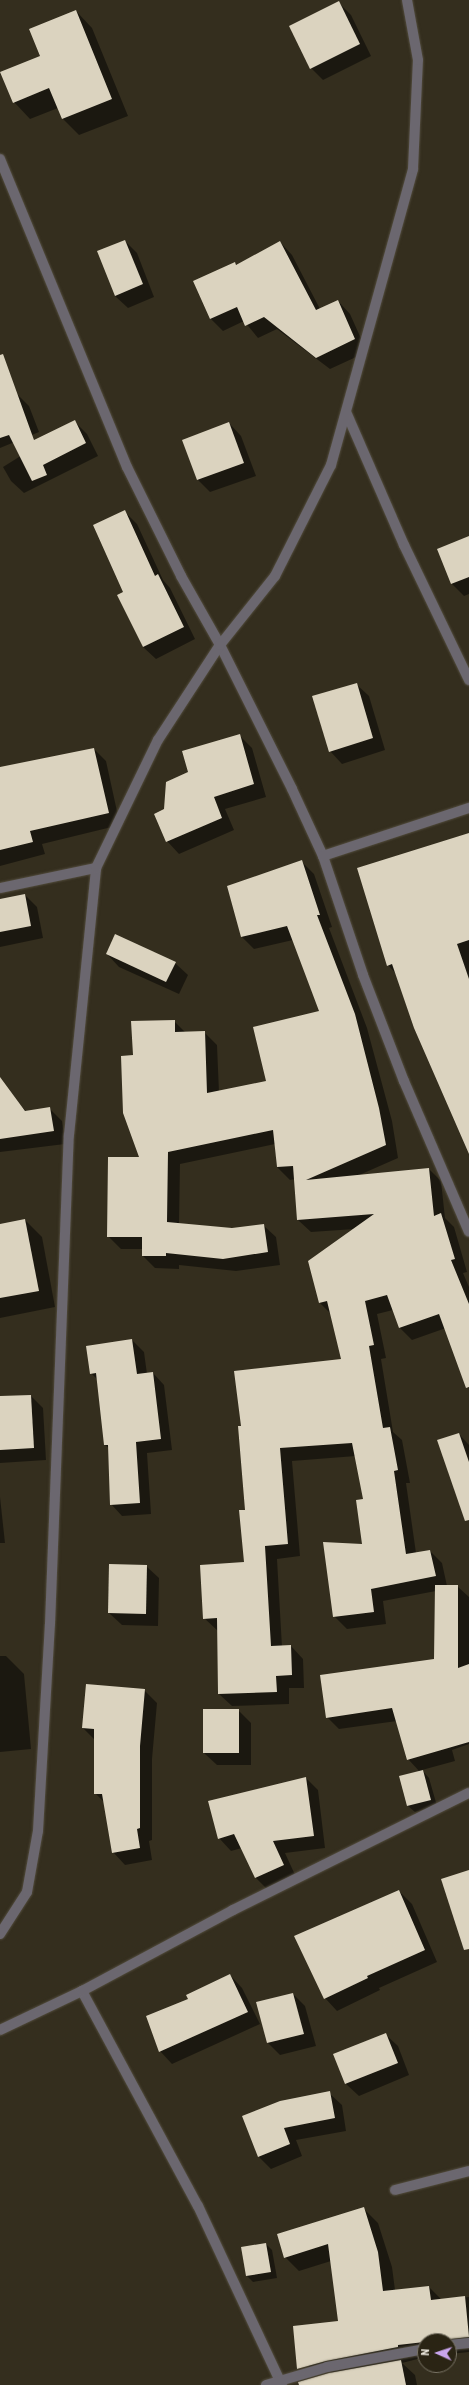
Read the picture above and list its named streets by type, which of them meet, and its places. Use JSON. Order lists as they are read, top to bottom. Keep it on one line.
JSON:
{"north":"left"}
